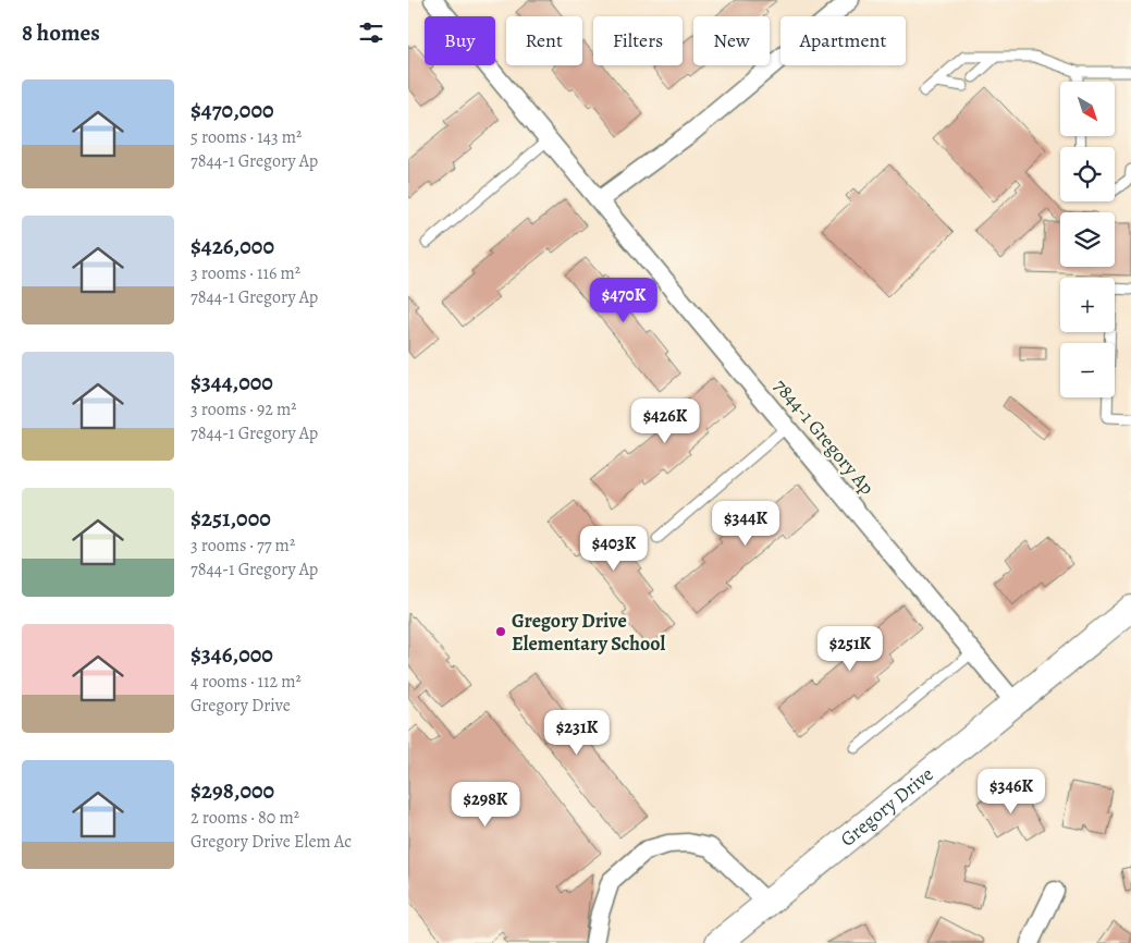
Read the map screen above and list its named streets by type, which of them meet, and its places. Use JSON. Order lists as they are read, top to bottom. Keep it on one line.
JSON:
{"streets":{"street":["7844-1 Gregory Ap","Gregory Drive"]},"crossings":[["7844-1 Gregory Ap","Gregory Drive"]],"places":["Gregory Drive Elementary School"],"north":"bottom right","page":{"heading":"8 homes","chip":["Buy","Rent","Filters","New","Apartment"],"list":[{"name":"$470,000","note":"5 rooms · 143 m² · 7844-1 Gregory Ap"},{"name":"$426,000","note":"3 rooms · 116 m² · 7844-1 Gregory Ap"},{"name":"$344,000","note":"3 rooms · 92 m² · 7844-1 Gregory Ap"},{"name":"$251,000","note":"3 rooms · 77 m² · 7844-1 Gregory Ap"},{"name":"$346,000","note":"4 rooms · 112 m² · Gregory Drive"},{"name":"$298,000","note":"2 rooms · 80 m² · Gregory Drive Elem Ac"}],"map_buttons":["+","−"],"price":["$470K","$426K","$344K","$403K","$251K","$231K","$346K","$298K"]}}
